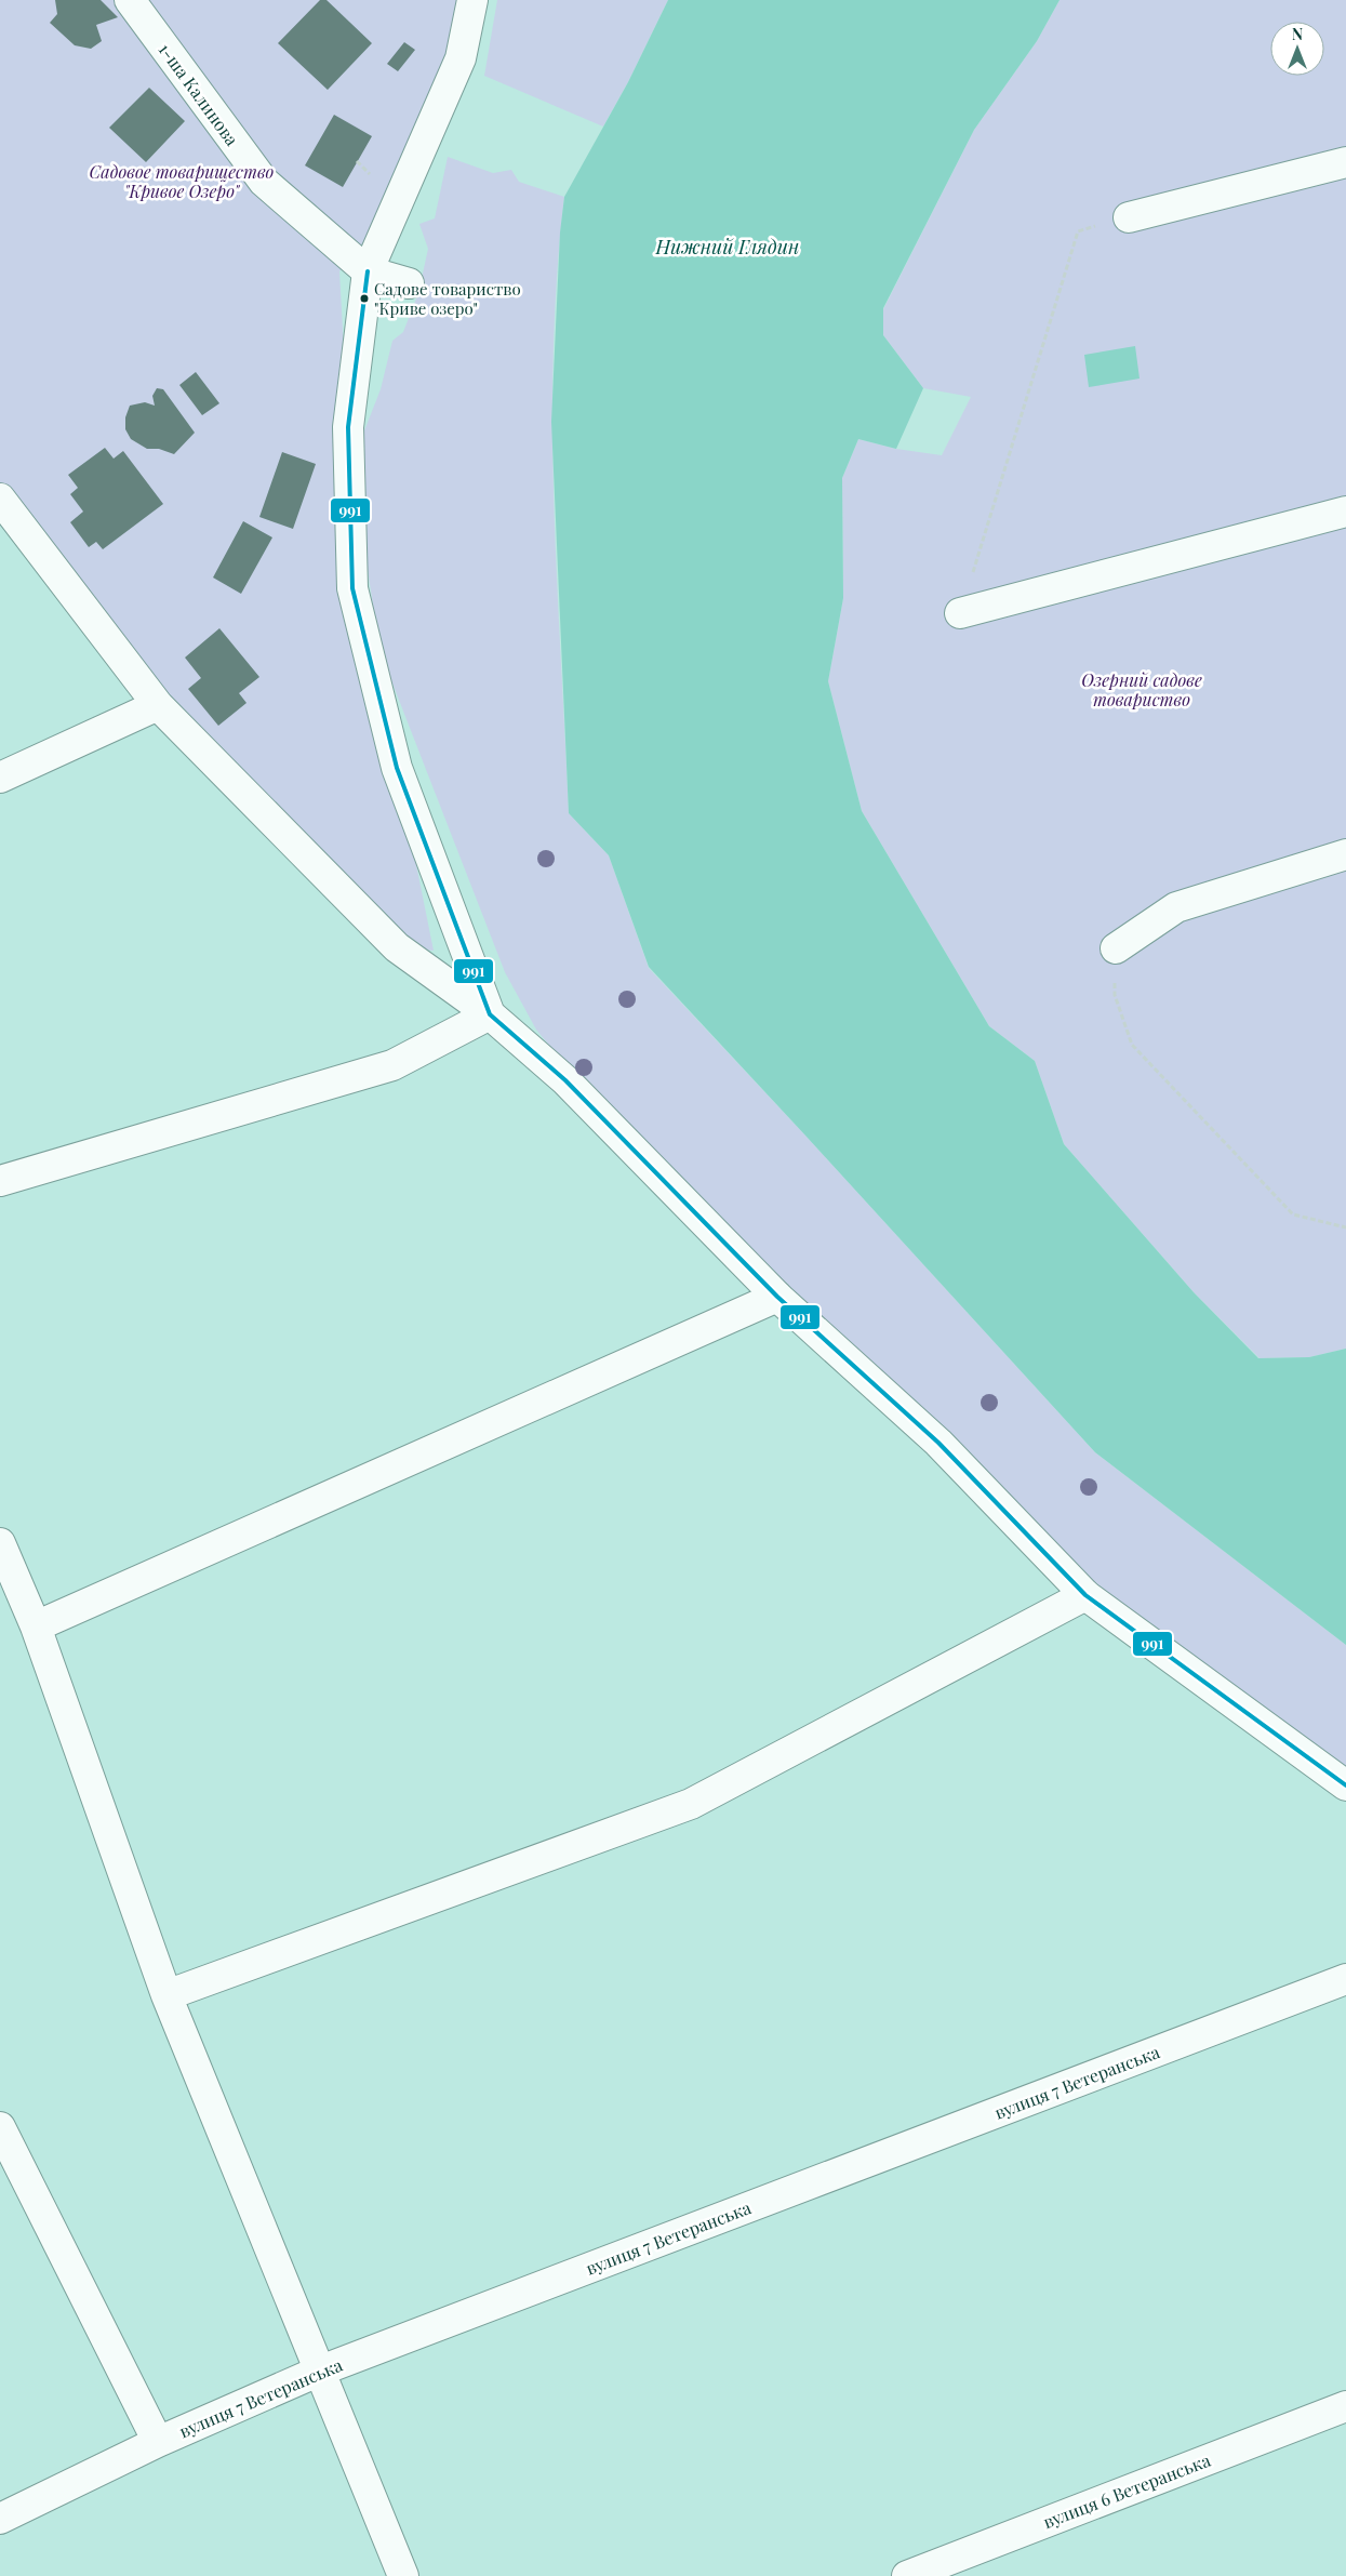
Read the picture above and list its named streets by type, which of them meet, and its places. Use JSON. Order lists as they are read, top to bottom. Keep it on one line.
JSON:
{"streets":{"street":["1-ша Калинова","вулиця 7 Ветеранська","вулиця 6 Ветеранська"]},"water":["Нижний Глядин"],"parks":["Садовое товарищество \"Кривое Озеро\"","Озерний садове товариство"],"places":["Садове товариство \"Криве озеро\""],"lines":["transit line 991"],"north":"top"}
